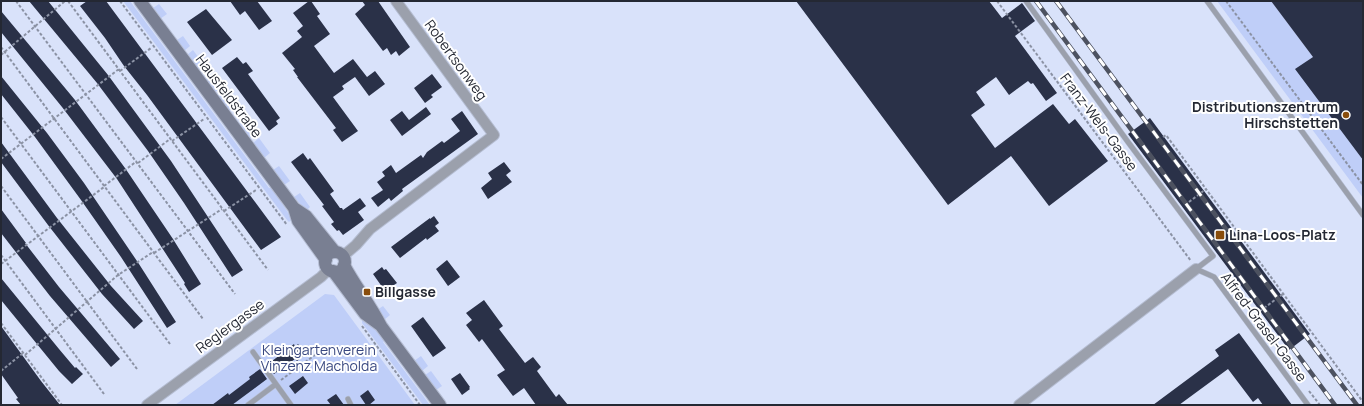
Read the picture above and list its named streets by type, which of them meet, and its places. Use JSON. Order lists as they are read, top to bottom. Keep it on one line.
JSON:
{"streets":{"street":["Robertsonweg","Hausfeldstraße","Reglergasse"],"lane":["Alfred-Grasel-Gasse"],"path":["Franz-Wels-Gasse"]},"crossings":[["Robertsonweg","Hausfeldstraße"],["Robertsonweg","Reglergasse"],["Hausfeldstraße","Reglergasse"]],"parks":["Kleingartenverein Vinzenz Macholda"],"places":{"other":["Distributionszentrum Hirschstetten"],"transit":["Lina-Loos-Platz","Billgasse"]}}
